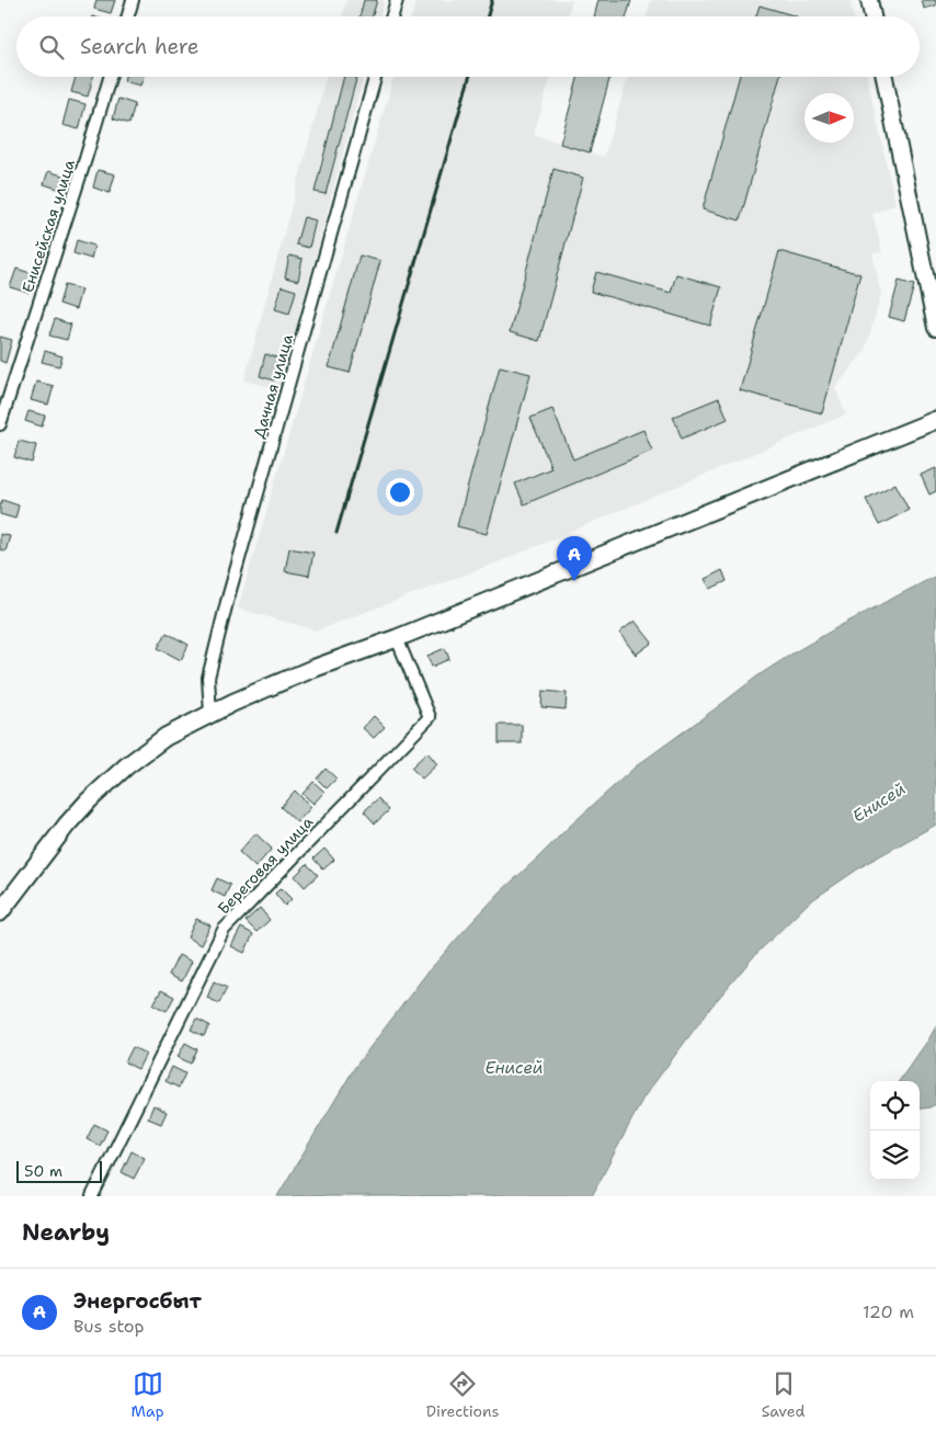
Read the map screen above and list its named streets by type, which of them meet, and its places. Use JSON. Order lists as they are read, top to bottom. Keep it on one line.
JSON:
{"streets":{"street":["Енисейская улица","Дачная улица","Береговая улица"]},"water":["Енисей"],"scale_bar":"50 m","north":"right","page":{"search":"Search here","pins":"A","scale":"50 m","heading":"Nearby","list":[{"mark":"A","name":"Энергосбыт","note":"Bus stop","value":"120 m"}],"nav":["Map","Directions","Saved"]}}
